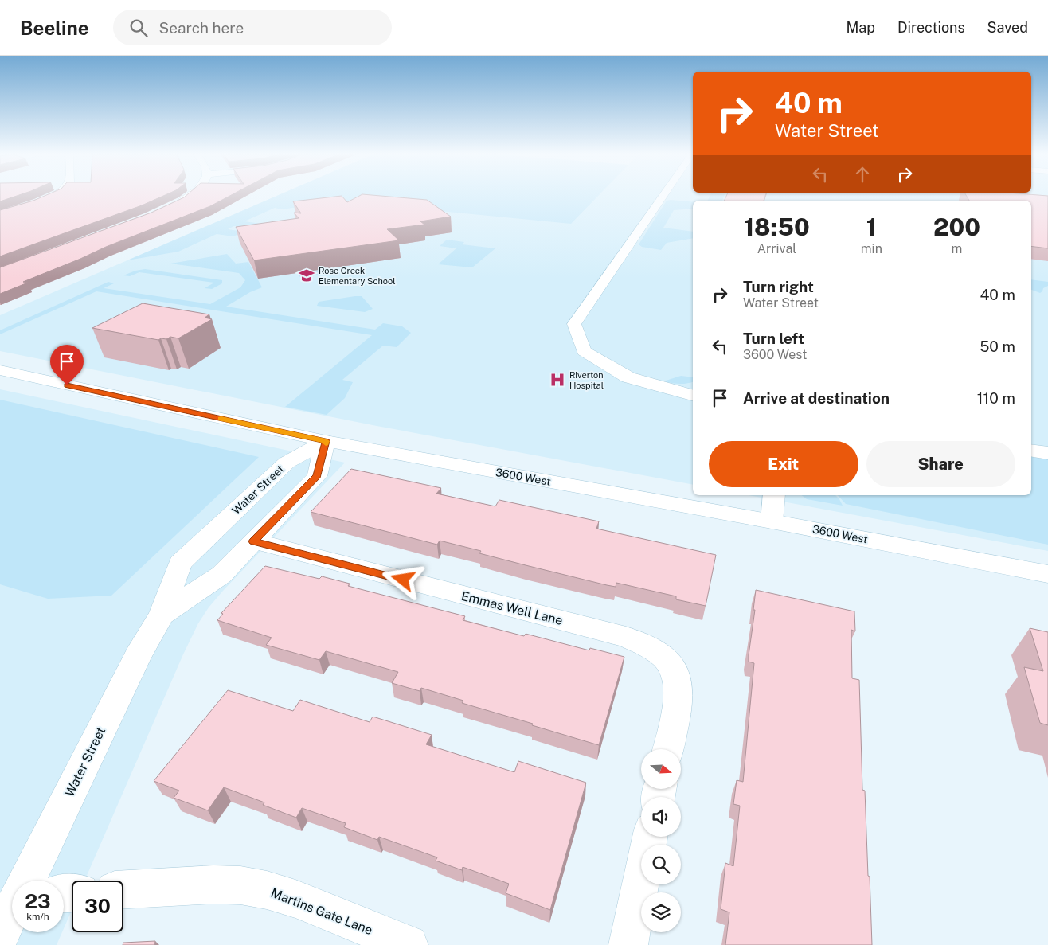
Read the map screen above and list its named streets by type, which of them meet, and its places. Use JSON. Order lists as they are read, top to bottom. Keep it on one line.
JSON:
{"streets":{"street":["3600 West","Water Street","Emmas Well Lane","Martins Gate Lane"]},"crossings":[["3600 West","Water Street"],["Water Street","Emmas Well Lane"]],"places":{"school or university":["Rose Creek Elementary School"],"hospital":["Riverton Hospital"]},"north":"right","page":{"header":"Beeline","search":"Search here","nav":["Map","Directions","Saved"],"turn":["40 m","Water Street"],"eta":["18:50","Arrival","1","min","200","m"],"list":[{"name":"Turn right","note":"Water Street","value":"40 m"},{"name":"Turn left","note":"3600 West","value":"50 m"},{"name":"Arrive at destination","value":"110 m"}],"buttons":["Exit","Share"],"speed":"23 km/h","limit":"30"}}
